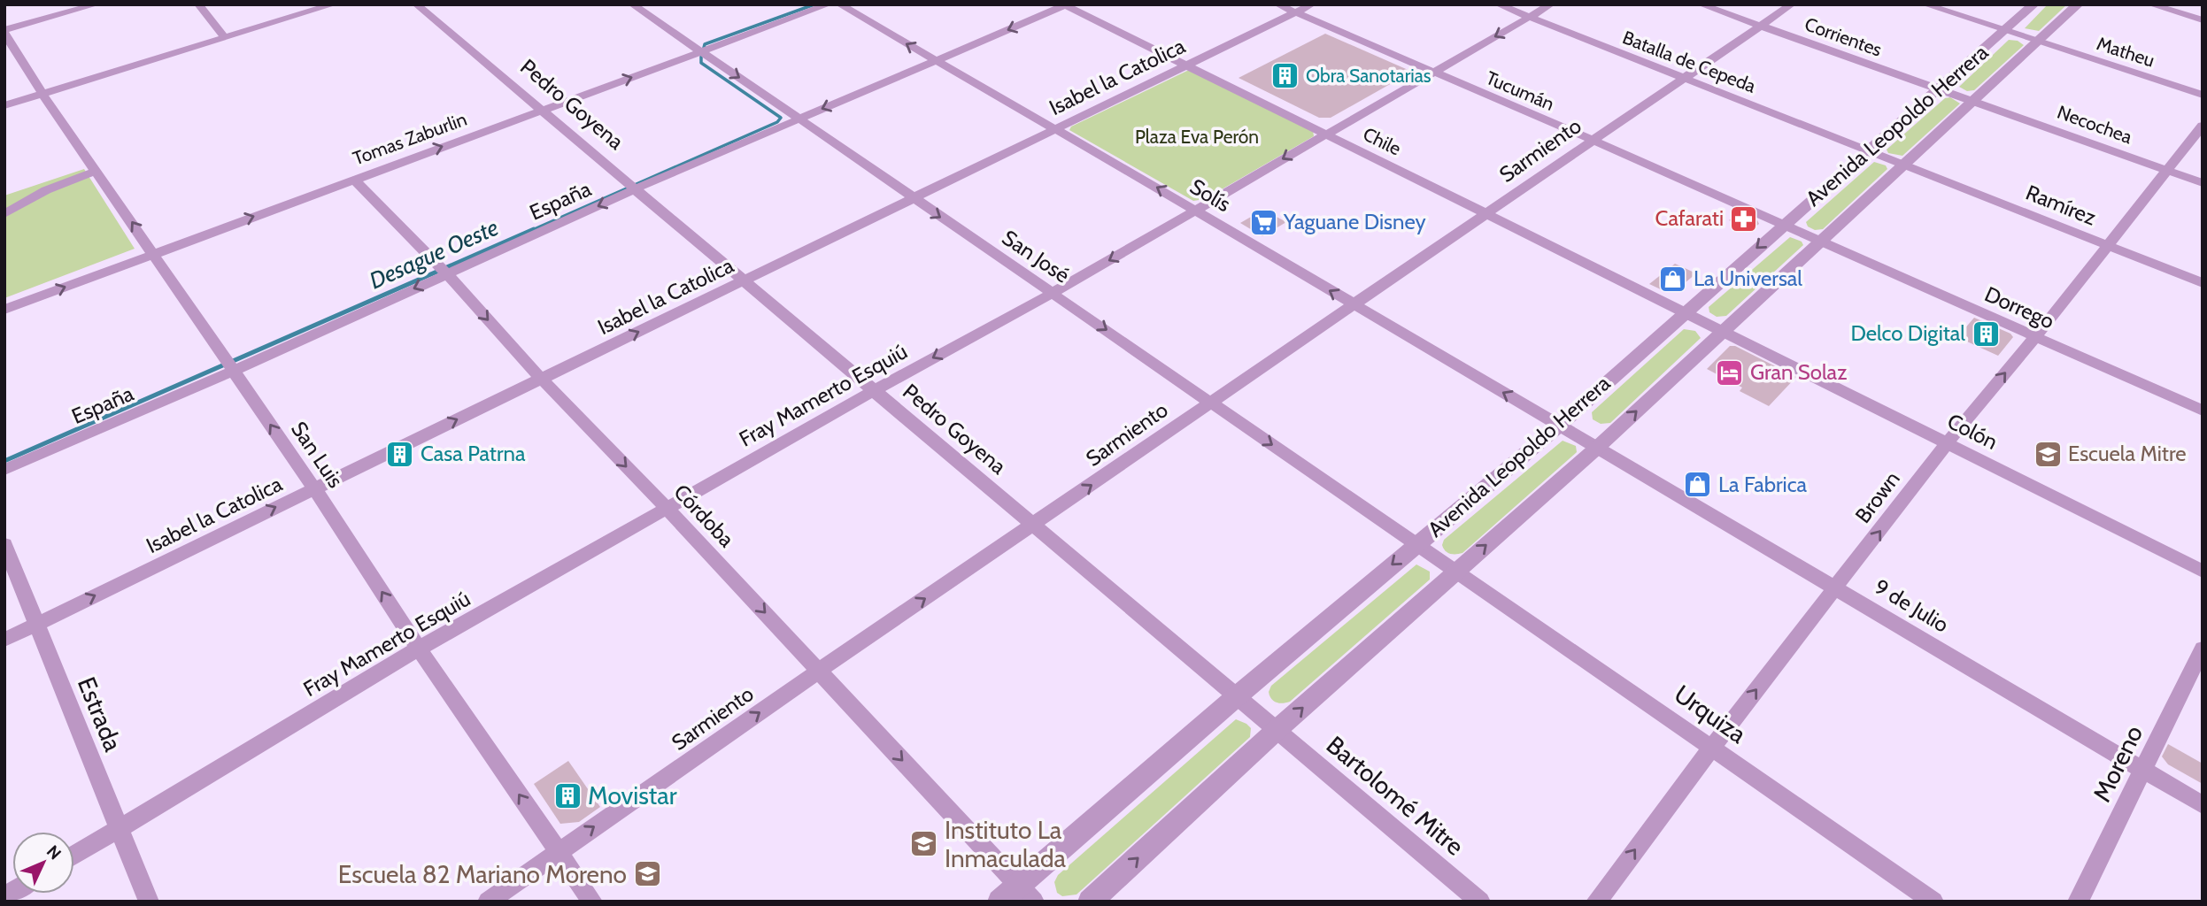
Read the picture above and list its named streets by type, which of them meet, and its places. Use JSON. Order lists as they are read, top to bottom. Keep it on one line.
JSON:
{"streets":{"street":["Corrientes","Matheu","Batalla de Cepeda","Isabel la Catolica","Tucumán","Pedro Goyena","Necochea","Avenida Leopoldo Herrera","Tomas Zaburlin","Chile","Sarmiento","Solís","España","Ramírez","San José","Dorrego","Fray Mamerto Esquiú","Colón","San Luis","Brown","Córdoba","9 de Julio","Estrada","Urquiza","Moreno","Bartolomé Mitre"]},"crossings":[["Corrientes","Necochea"],["Corrientes","Avenida Leopoldo Herrera"],["Corrientes","Sarmiento"],["Matheu","Avenida Leopoldo Herrera"],["Batalla de Cepeda","Avenida Leopoldo Herrera"],["Batalla de Cepeda","Sarmiento"],["Batalla de Cepeda","Ramírez"],["Batalla de Cepeda","Fray Mamerto Esquiú"],["Isabel la Catolica","Tucumán"],["Isabel la Catolica","Pedro Goyena"],["Isabel la Catolica","Chile"],["Isabel la Catolica","Solís"],["Isabel la Catolica","San José"],["Isabel la Catolica","San Luis"],["Isabel la Catolica","Córdoba"],["Isabel la Catolica","Estrada"],["Tucumán","Avenida Leopoldo Herrera"],["Tucumán","Sarmiento"],["Tucumán","Dorrego"],["Tucumán","Fray Mamerto Esquiú"],["Pedro Goyena","Avenida Leopoldo Herrera"],["Pedro Goyena","Tomas Zaburlin"],["Pedro Goyena","Sarmiento"],["Pedro Goyena","España"],["Pedro Goyena","Fray Mamerto Esquiú"],["Pedro Goyena","Bartolomé Mitre"],["Necochea","Avenida Leopoldo Herrera"],["Necochea","Brown"],["Avenida Leopoldo Herrera","Chile"],["Avenida Leopoldo Herrera","Solís"],["Avenida Leopoldo Herrera","Ramírez"],["Avenida Leopoldo Herrera","San José"],["Avenida Leopoldo Herrera","Dorrego"],["Avenida Leopoldo Herrera","Colón"],["Avenida Leopoldo Herrera","Córdoba"],["Avenida Leopoldo Herrera","9 de Julio"],["Avenida Leopoldo Herrera","Urquiza"],["Avenida Leopoldo Herrera","Bartolomé Mitre"],["Tomas Zaburlin","San José"],["Tomas Zaburlin","San Luis"],["Tomas Zaburlin","Córdoba"],["Chile","Sarmiento"],["Chile","España"],["Chile","Fray Mamerto Esquiú"],["Chile","Colón"],["Sarmiento","Solís"],["Sarmiento","San José"],["Sarmiento","San Luis"],["Sarmiento","Córdoba"],["Solís","España"],["Solís","Fray Mamerto Esquiú"],["Solís","9 de Julio"],["España","San José"],["España","San Luis"],["España","Córdoba"],["Ramírez","Brown"],["San José","Fray Mamerto Esquiú"],["San José","Urquiza"],["Dorrego","Brown"],["Fray Mamerto Esquiú","San Luis"],["Fray Mamerto Esquiú","Córdoba"],["Fray Mamerto Esquiú","Estrada"],["Colón","Brown"],["Brown","9 de Julio"],["Brown","Urquiza"],["9 de Julio","Moreno"]],"one_way":["Isabel la Catolica","Tomas Zaburlin","Sarmiento","Solís","España","San José","Fray Mamerto Esquiú","San Luis","Brown","Córdoba"],"water":["Desague Oeste"],"parks":["Plaza Eva Perón"],"places":{"building":["Obra Sanotarias","Delco Digital","Casa Patrna","Movistar"],"pharmacy":["Cafarati"],"supermarket":["Yaguane Disney"],"shop":["La Universal","La Fabrica"],"hotel":["Gran Solaz"],"school or university":["Escuela Mitre","Instituto La Inmaculada","Escuela 82 Mariano Moreno"]},"north":"top right"}
